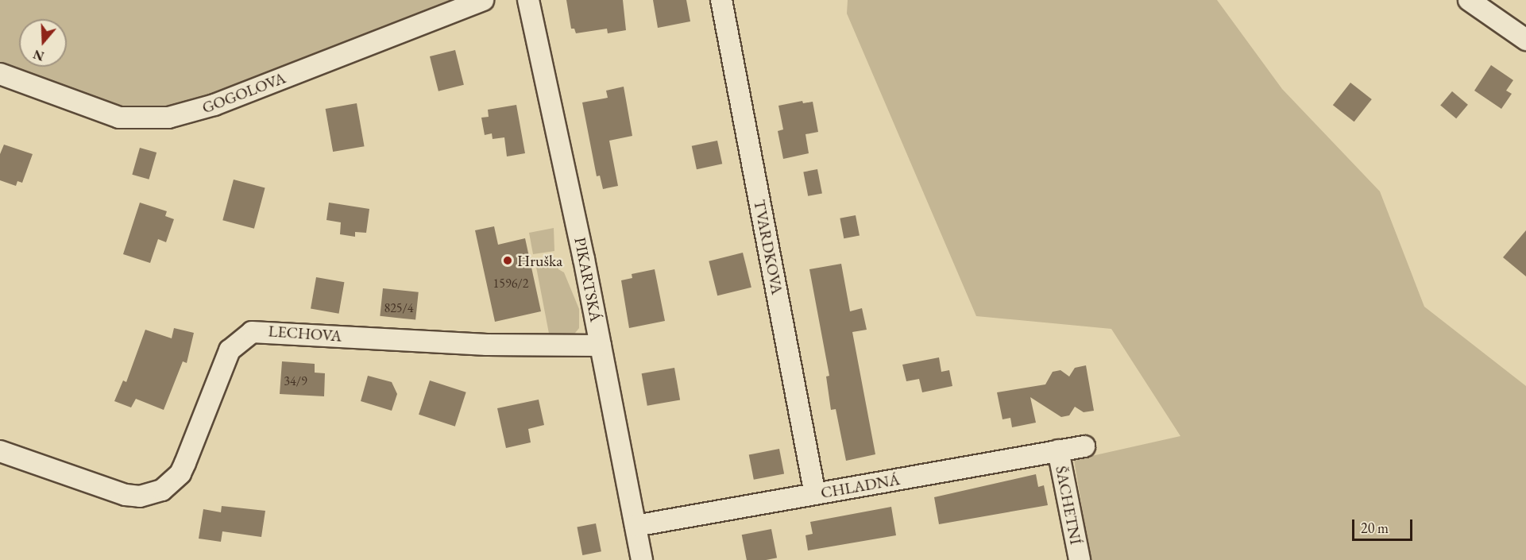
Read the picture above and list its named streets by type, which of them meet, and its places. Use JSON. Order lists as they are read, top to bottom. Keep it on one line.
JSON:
{"streets":{"street":["GOGOLOVA","TVARDKOVA","PIKARTSKÁ","LECHOVA","CHLADNÁ","ŠACHETNÍ"]},"crossings":[["TVARDKOVA","CHLADNÁ"],["PIKARTSKÁ","LECHOVA"],["PIKARTSKÁ","CHLADNÁ"],["CHLADNÁ","ŠACHETNÍ"]],"places":["Hruška"],"house_numbers":["1596/2","825/4","34/9"],"scale_bar":"20 m","north":"bottom"}
